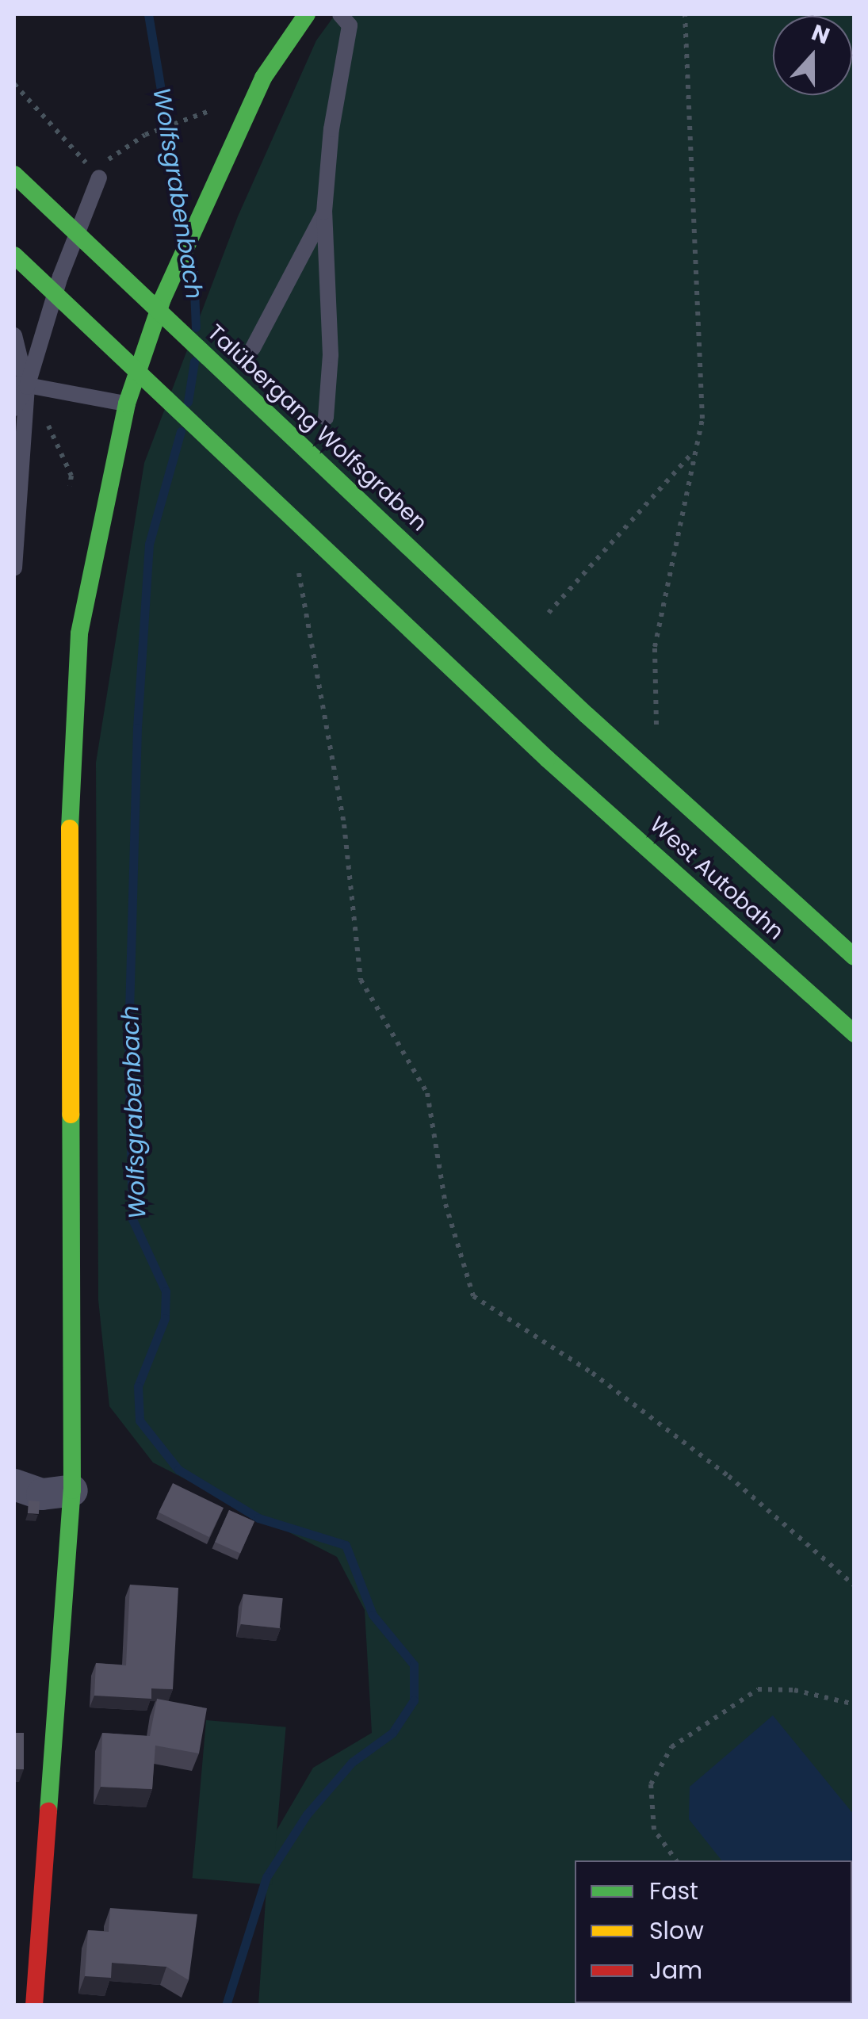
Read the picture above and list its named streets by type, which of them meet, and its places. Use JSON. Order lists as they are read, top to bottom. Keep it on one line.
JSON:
{"streets":{"main road":["Talübergang Wolfsgraben","West Autobahn"]},"crossings":[["Talübergang Wolfsgraben","West Autobahn"]],"water":["Wolfsgrabenbach"],"legend":["Fast","Slow","Jam"],"north":"top"}
